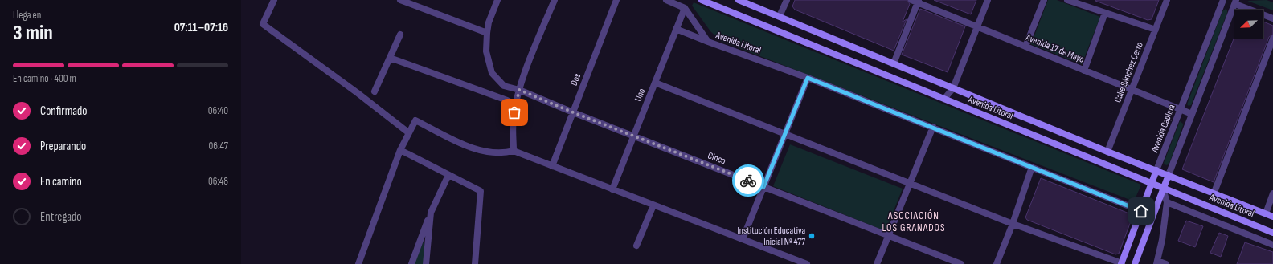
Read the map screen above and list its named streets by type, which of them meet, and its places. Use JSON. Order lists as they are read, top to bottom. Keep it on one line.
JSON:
{"streets":{"main road":["Avenida Litoral","Avenida Caplina"],"street":["Avenida 17 de Mayo","Calle Sánchez Cerro","Dos","Uno","Cinco"]},"crossings":[["Avenida Litoral","Calle Sánchez Cerro"],["Avenida Litoral","Uno"],["Avenida Litoral","Avenida Caplina"],["Avenida 17 de Mayo","Calle Sánchez Cerro"],["Avenida 17 de Mayo","Avenida Caplina"],["Dos","Cinco"],["Uno","Cinco"]],"districts":["ASOCIACIÓN LOS GRANADOS"],"places":["Institución Educativa Inicial Nº 477"],"north":"bottom left","page":{"heading":["3 min","Llega en","07:11–07:16"],"bar":"En camino · 400 m","list":[["Confirmado","06:40"],["Preparando","06:47"],["En camino","06:48"],"Entregado"]}}
